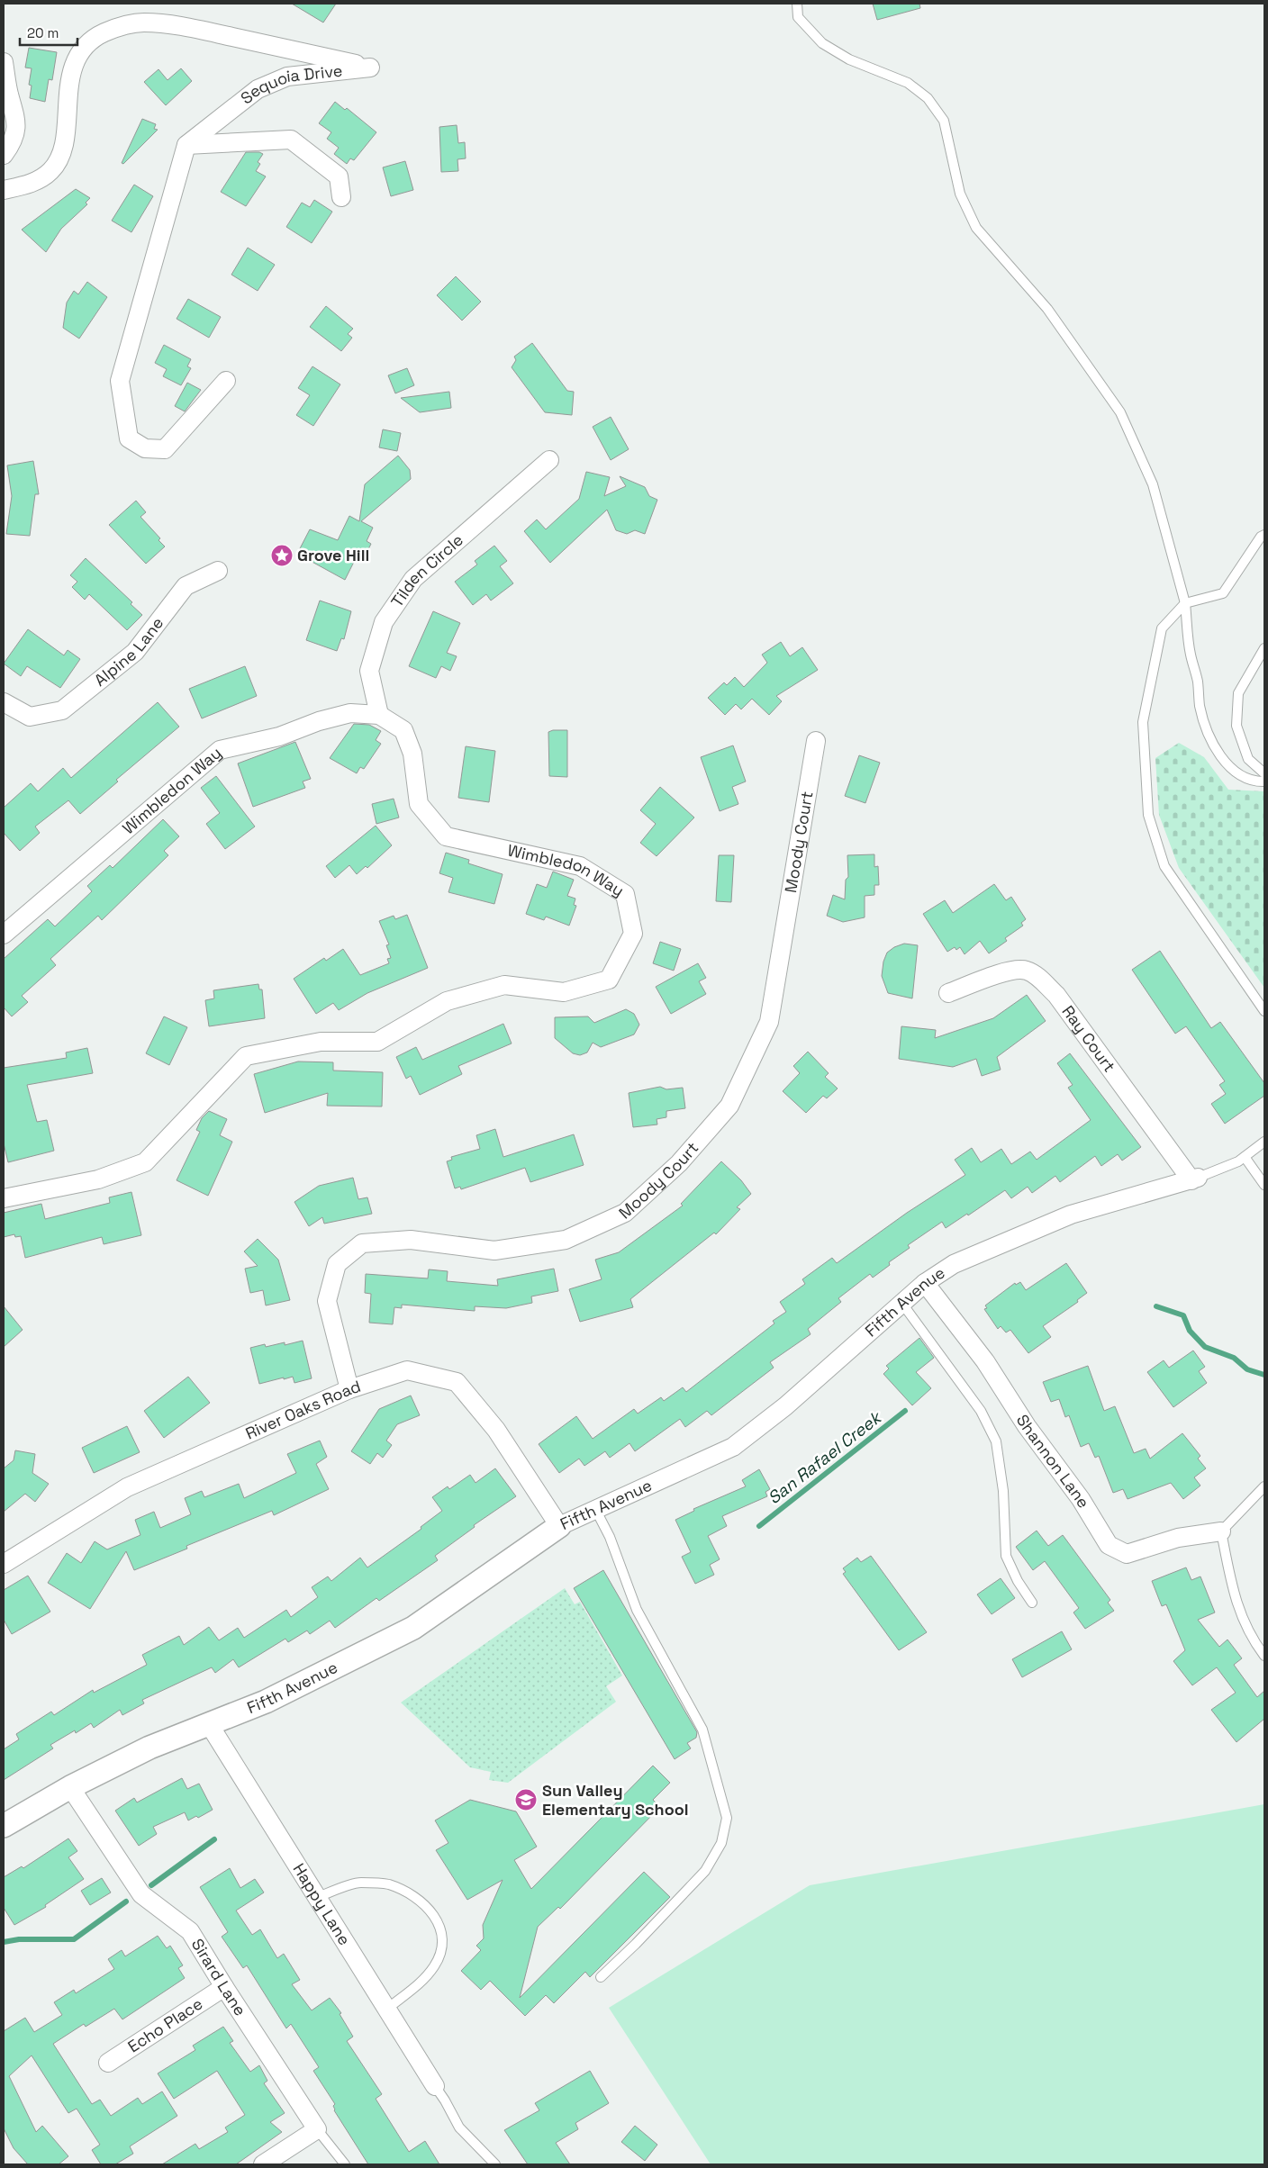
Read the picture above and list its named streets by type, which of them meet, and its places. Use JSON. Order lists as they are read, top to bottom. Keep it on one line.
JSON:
{"streets":{"street":["Sequoia Drive","Tilden Circle","Alpine Lane","Wimbledon Way","Moody Court","Ray Court","Fifth Avenue","River Oaks Road","Shannon Lane","Happy Lane","Sirard Lane","Echo Place"]},"crossings":[["Tilden Circle","Wimbledon Way"],["Moody Court","River Oaks Road"],["Ray Court","Fifth Avenue"],["Fifth Avenue","River Oaks Road"],["Fifth Avenue","Shannon Lane"],["Fifth Avenue","Happy Lane"],["Fifth Avenue","Sirard Lane"],["Sirard Lane","Echo Place"]],"water":["San Rafael Creek"],"places":{"place":["Grove Hill"],"school or university":["Sun Valley Elementary School"]},"scale_bar":"20 m"}
